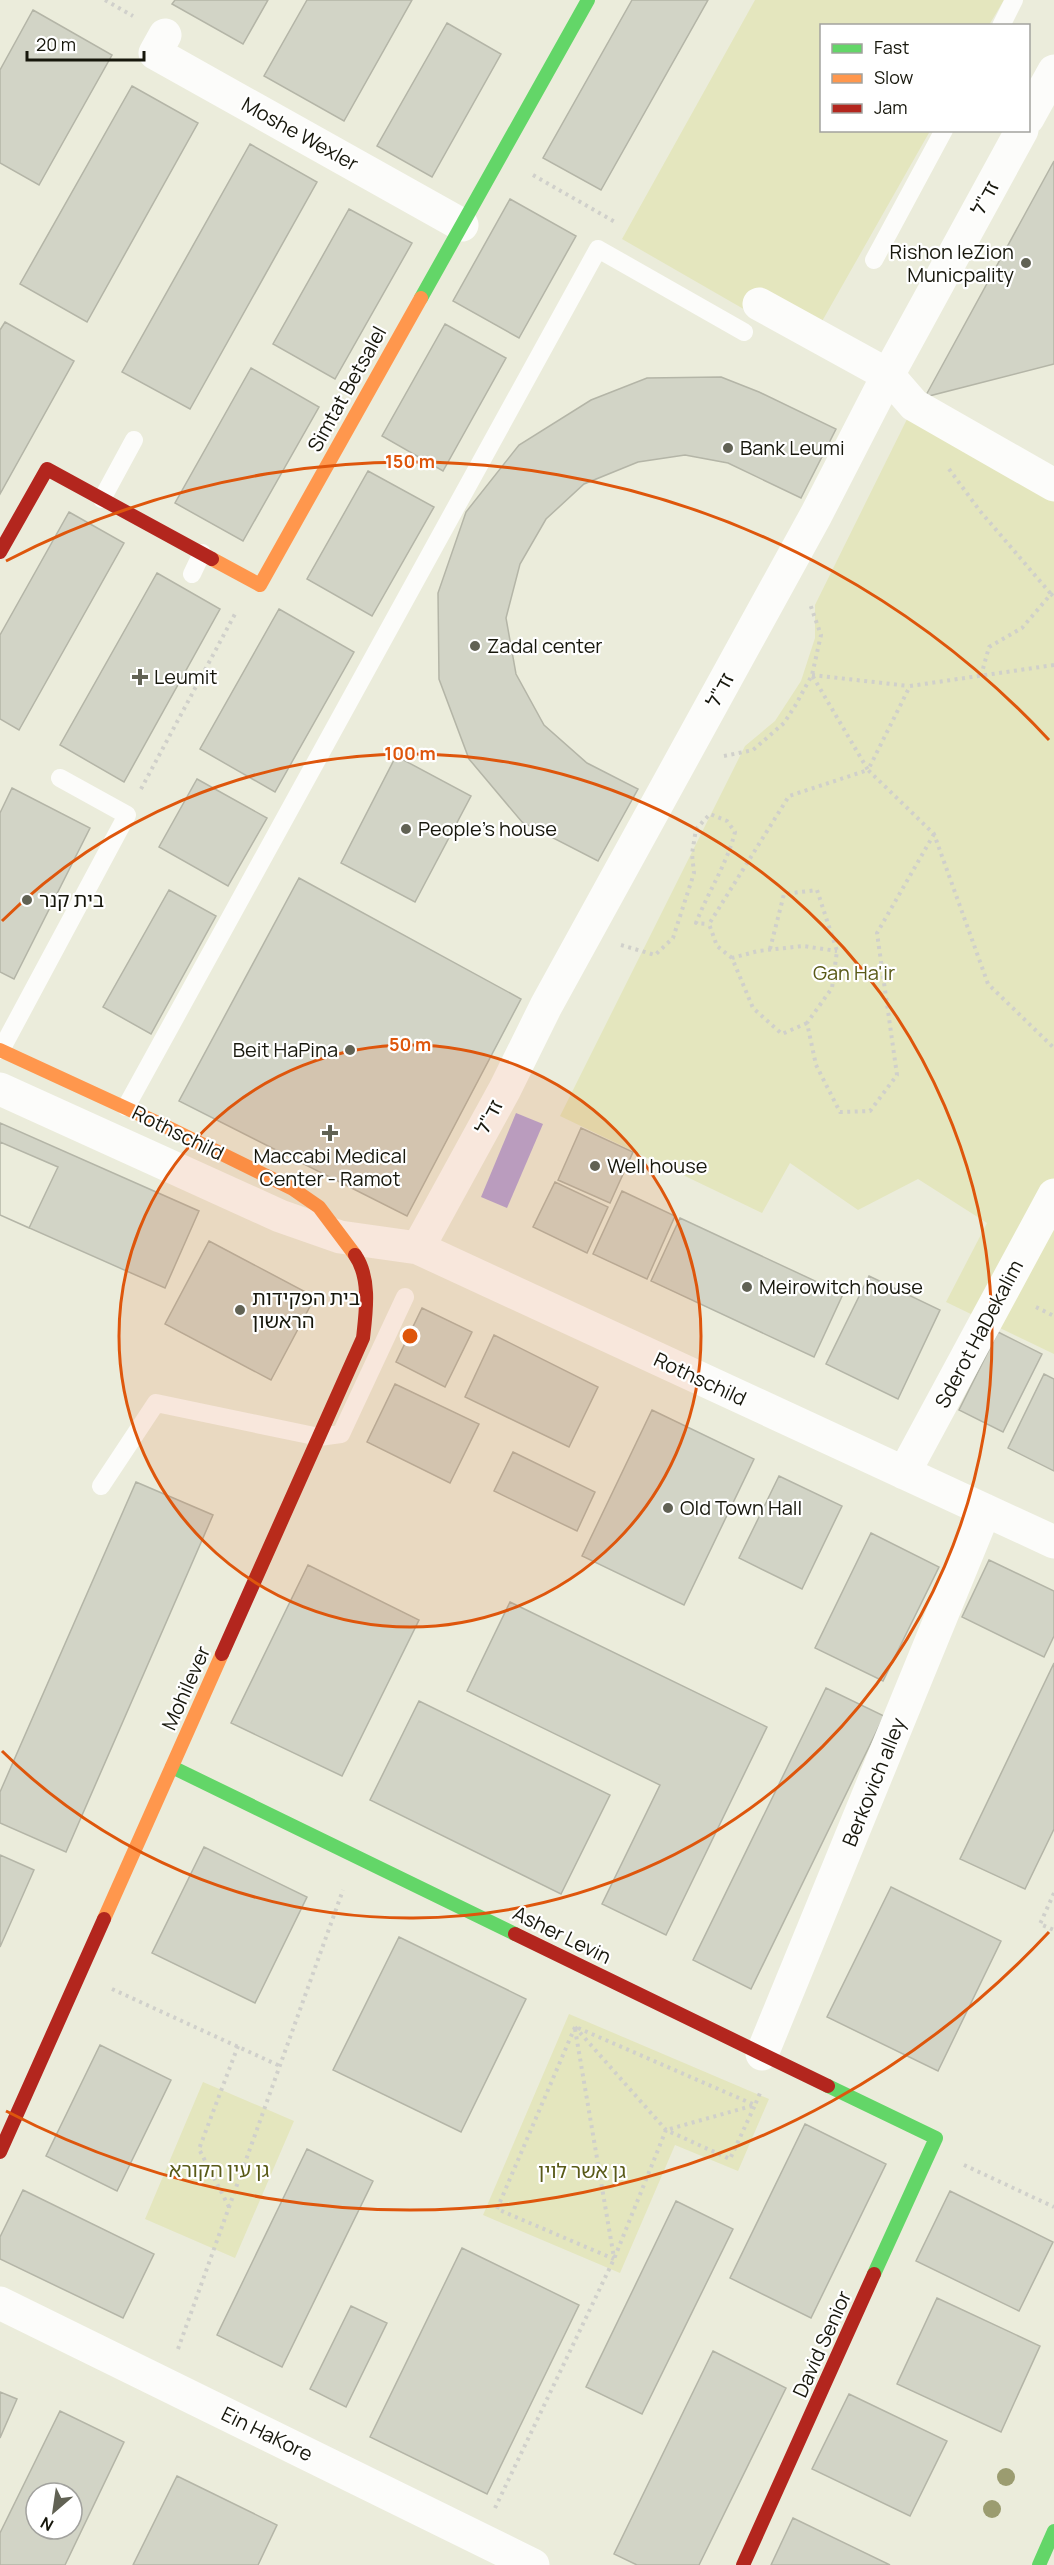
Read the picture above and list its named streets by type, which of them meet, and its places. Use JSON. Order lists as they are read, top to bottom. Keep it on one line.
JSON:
{"streets":{"street":["Moshe Wexler","זד\"ל","Simtat Betsalel","Rothschild","Sderot HaDekalim","Mohilever","Berkovich alley","Asher Levin","David Senior","Ein HaKore"]},"crossings":[["Moshe Wexler","Simtat Betsalel"],["זד\"ל","Rothschild"],["Rothschild","Sderot HaDekalim"],["Rothschild","Mohilever"],["Rothschild","Berkovich alley"],["Mohilever","Asher Levin"],["Berkovich alley","Asher Levin"],["Asher Levin","David Senior"]],"parks":["Gan Ha'ir","גן עין הקורא","גן אשר לוין"],"places":{"other":["Rishon leZion Municpality","Bank Leumi","Zadal center","People's house","בית קנר","Beit HaPina","Well house","Meirowitch house","בית הפקידות הראשון","Old Town Hall"],"health":["Leumit","Maccabi Medical Center - Ramot"]},"legend":["Fast","Slow","Jam"],"scale_bar":"20 m","north":"bottom left","rings":["150 m","100 m","50 m"]}
